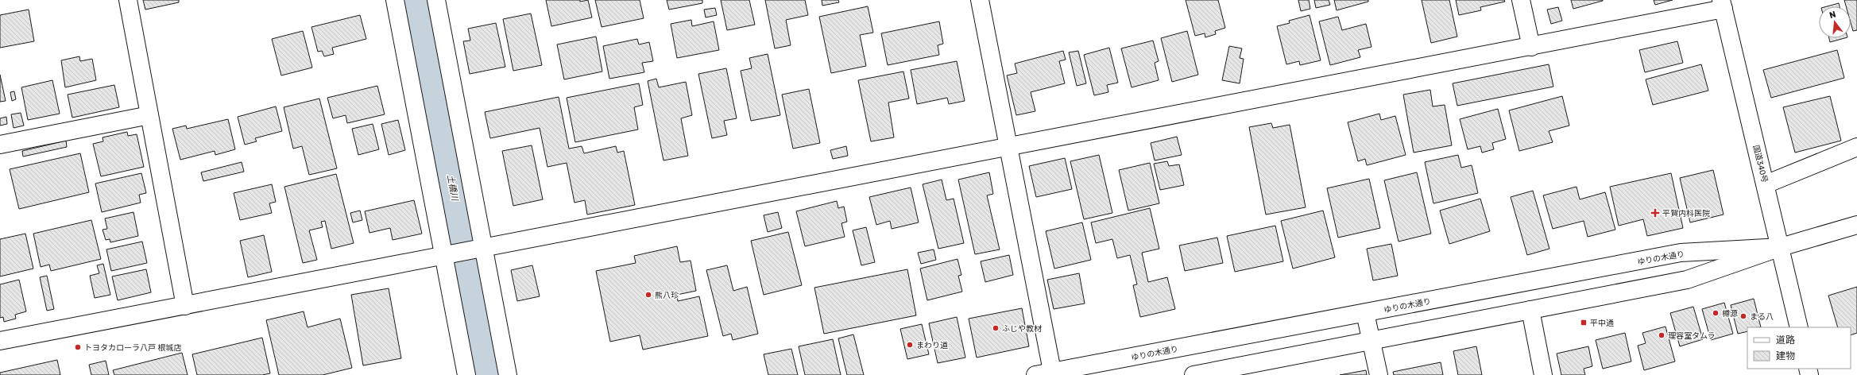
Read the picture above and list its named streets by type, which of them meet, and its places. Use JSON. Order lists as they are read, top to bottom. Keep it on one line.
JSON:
{"streets":{"main road":["国道340号","ゆりの木通り"]},"crossings":[["国道340号","ゆりの木通り"]],"water":["土橋川"],"places":{"health":["平賀内科医院"],"other":["熊八珍","樽源","まる八","ふじや教材","理容室タムラ","まわり道","トヨタカローラ八戸 根城店"],"transit":["平中通"]},"legend":["道路","建物"],"north":"top"}
